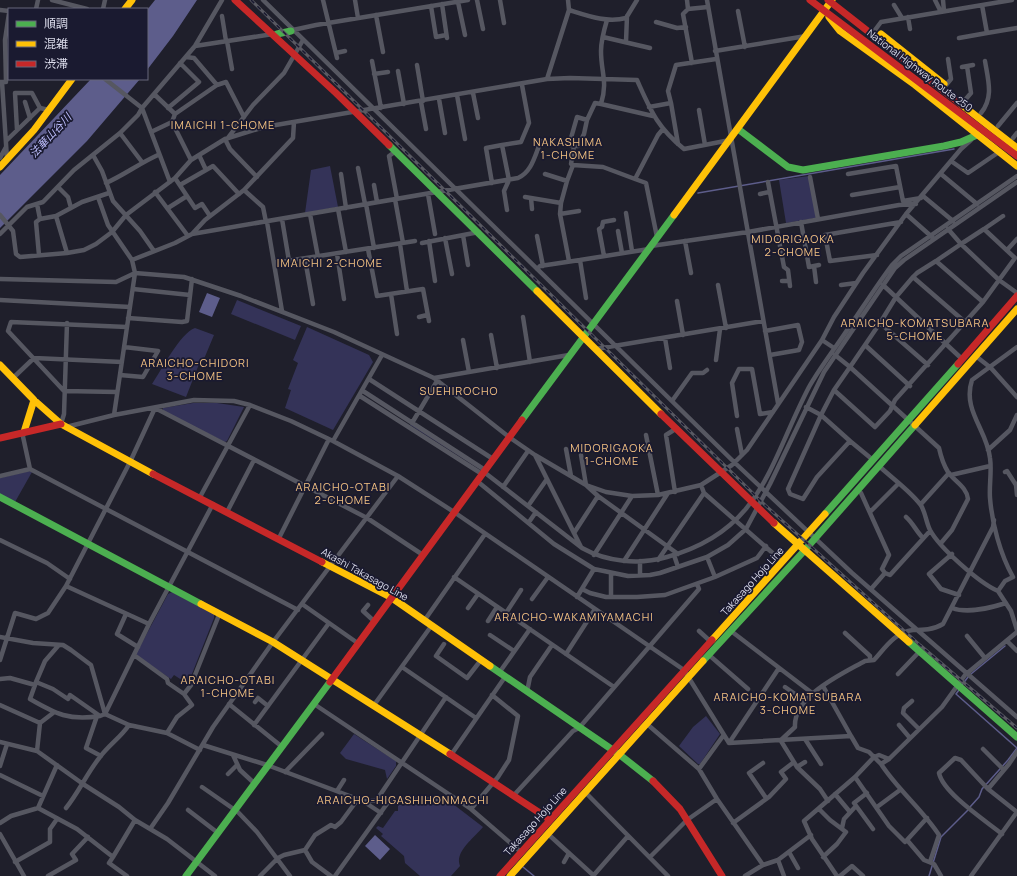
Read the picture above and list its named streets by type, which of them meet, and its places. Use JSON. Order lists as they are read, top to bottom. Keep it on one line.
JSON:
{"streets":{"main road":["National Highway Route 250","Akashi Takasago Line","Takasago Hojo Line"]},"crossings":[["Akashi Takasago Line","Takasago Hojo Line"]],"districts":["IMAICHI 1-CHOME","NAKASHIMA 1-CHOME","MIDORIGAOKA 2-CHOME","IMAICHI 2-CHOME","ARAICHO-KOMATSUBARA 5-CHOME","ARAICHO-CHIDORI 3-CHOME","SUEHIROCHO","MIDORIGAOKA 1-CHOME","ARAICHO-OTABI 2-CHOME","ARAICHO-WAKAMIYAMACHI","ARAICHO-OTABI 1-CHOME","ARAICHO-KOMATSUBARA 3-CHOME","ARAICHO-HIGASHIHONMACHI"],"water":["法華山谷川"],"legend":["順調","混雑","渋滞"]}
